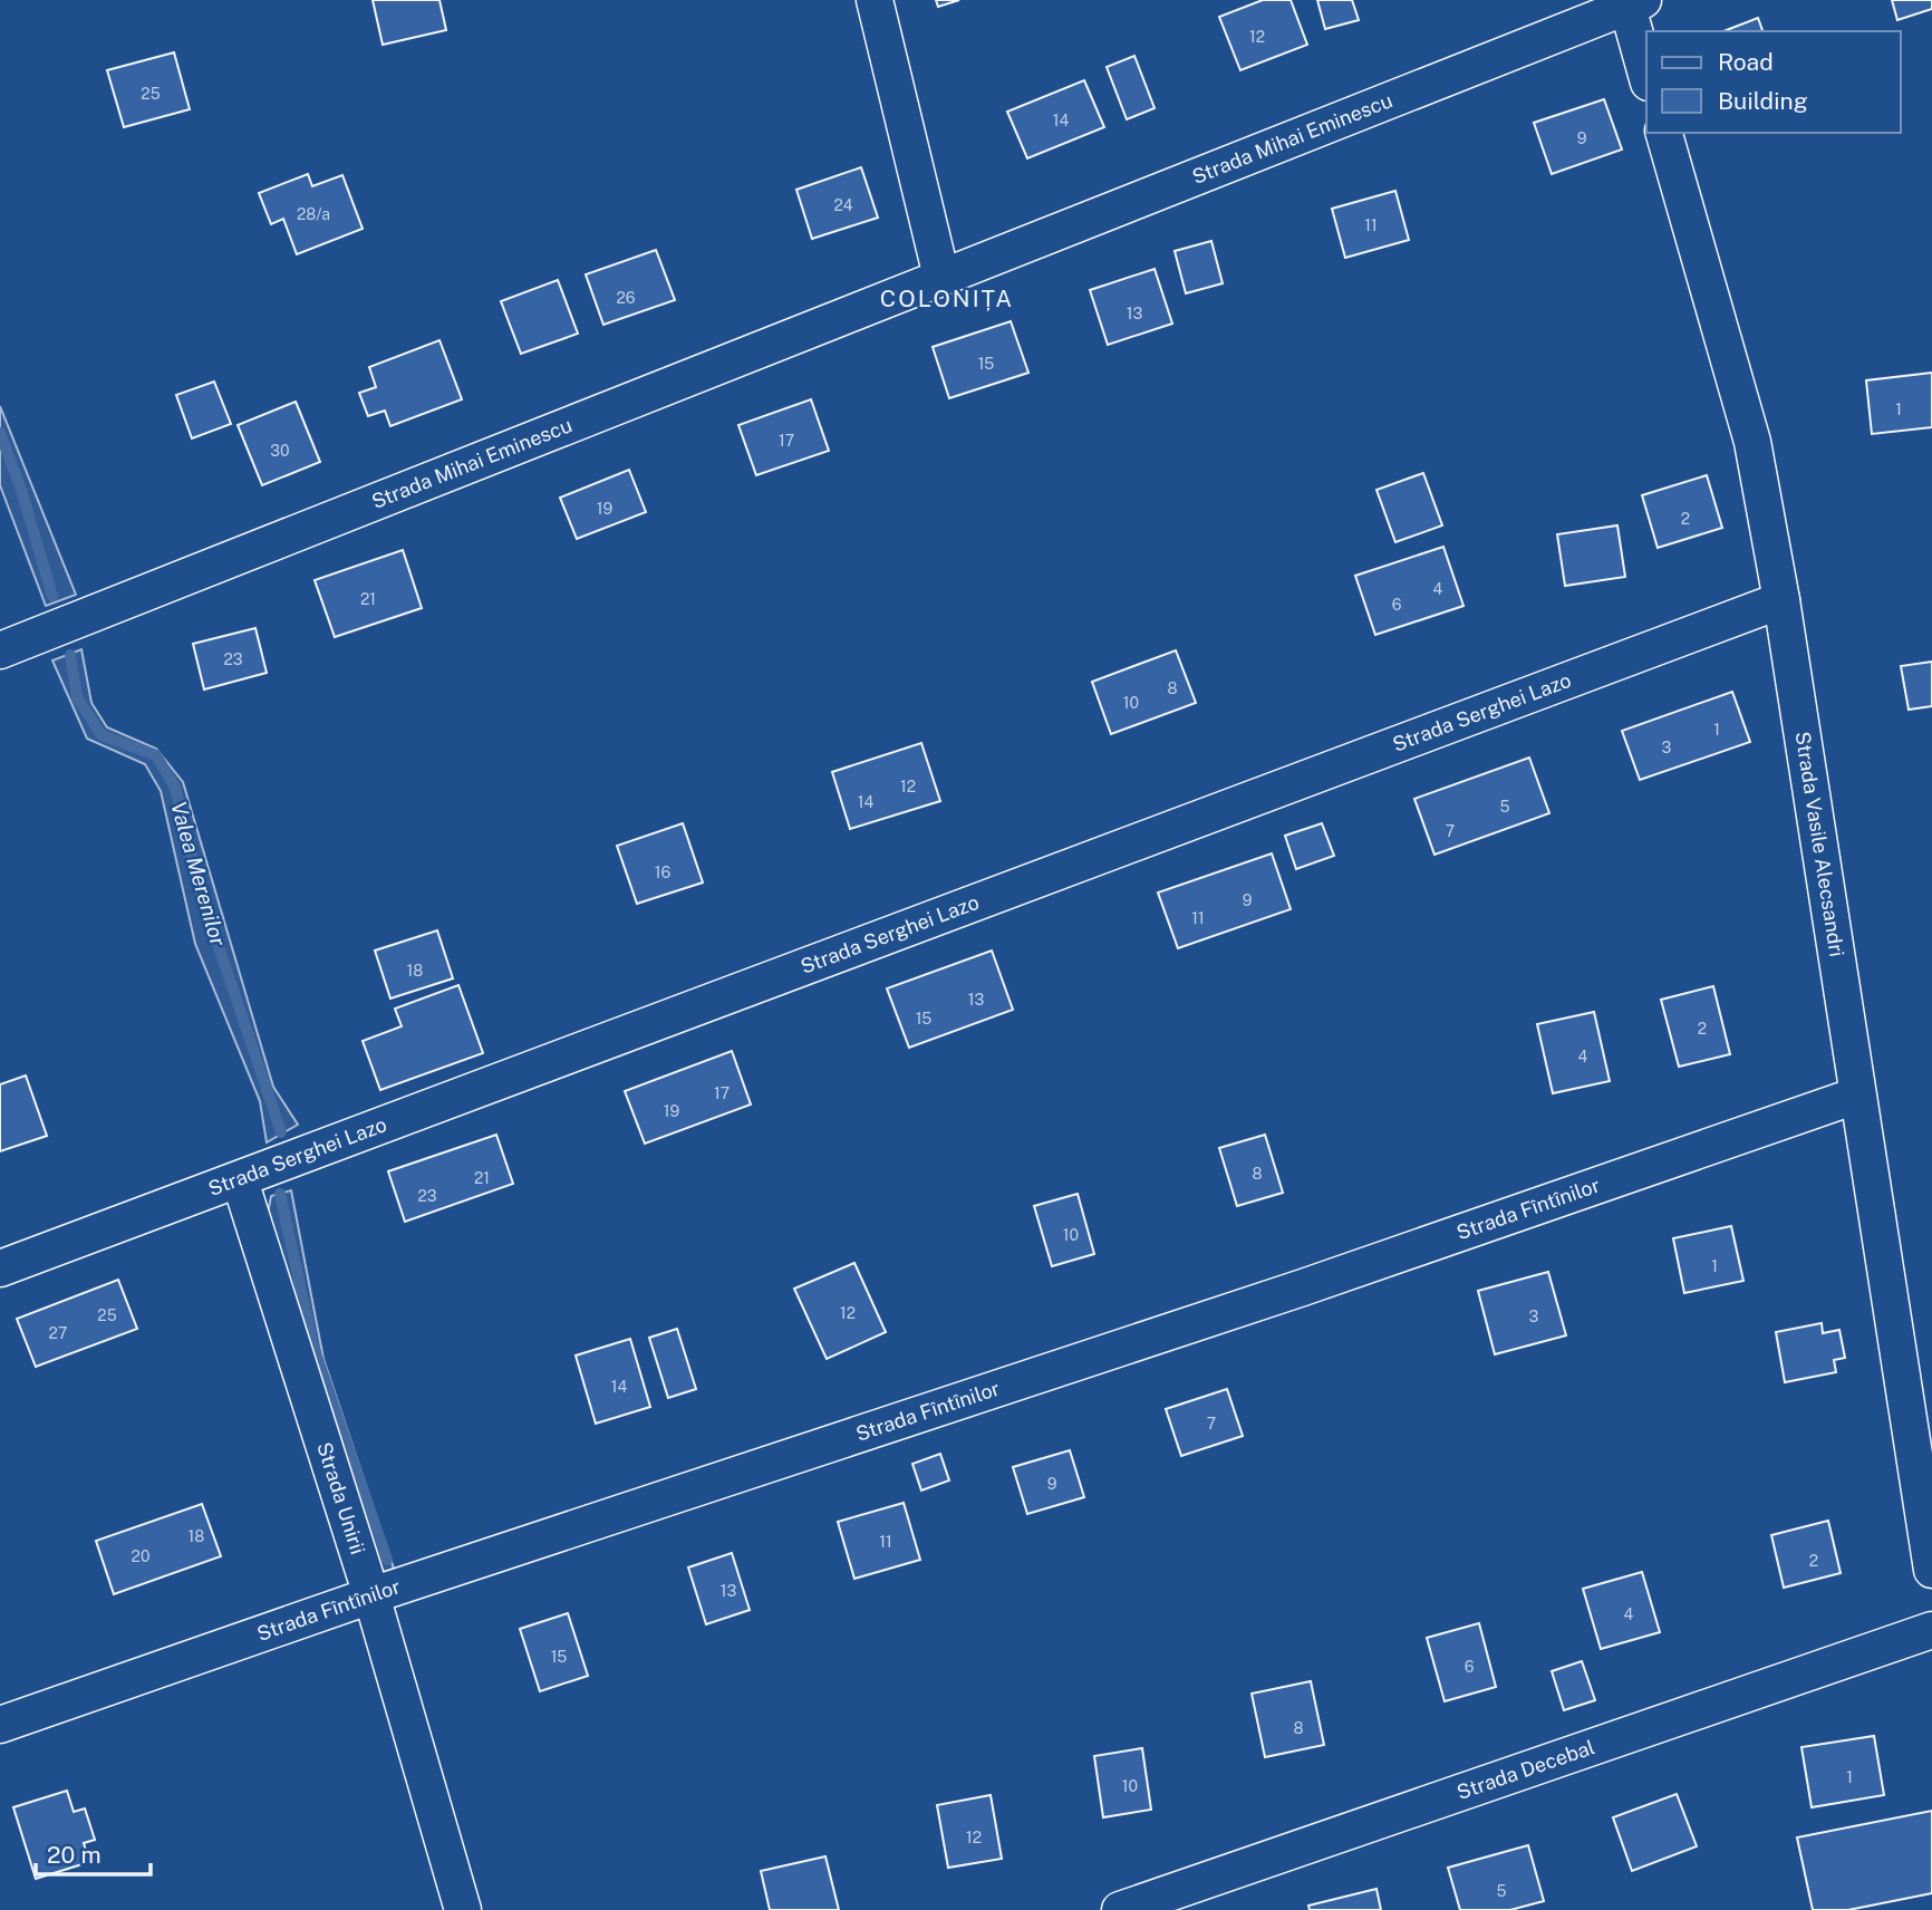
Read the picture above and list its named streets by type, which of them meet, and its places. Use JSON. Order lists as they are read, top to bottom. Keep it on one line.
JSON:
{"streets":{"street":["Strada Mihai Eminescu","Strada Serghei Lazo","Strada Vasile Alecsandri","Strada Fîntînilor","Strada Unirii","Strada Decebal"]},"crossings":[["Strada Serghei Lazo","Strada Vasile Alecsandri"],["Strada Serghei Lazo","Strada Unirii"],["Strada Vasile Alecsandri","Strada Fîntînilor"],["Strada Fîntînilor","Strada Unirii"]],"districts":["COLONIȚA"],"water":["Valea Merenilor"],"house_numbers":["12","25","14","9","24","28/a","11","26","13","15","1","17","30","19","2","4","21","6","23","8","10","1","3","12","14","5","7","16","9","11","18","13","15","2","4","17","19","8","21","23","10","1","12","25","3","27","14","7","9","18","11","20","2","13","4","15","6","8","1","10","12","5"],"legend":["Road","Building"],"scale_bar":"20 m"}
